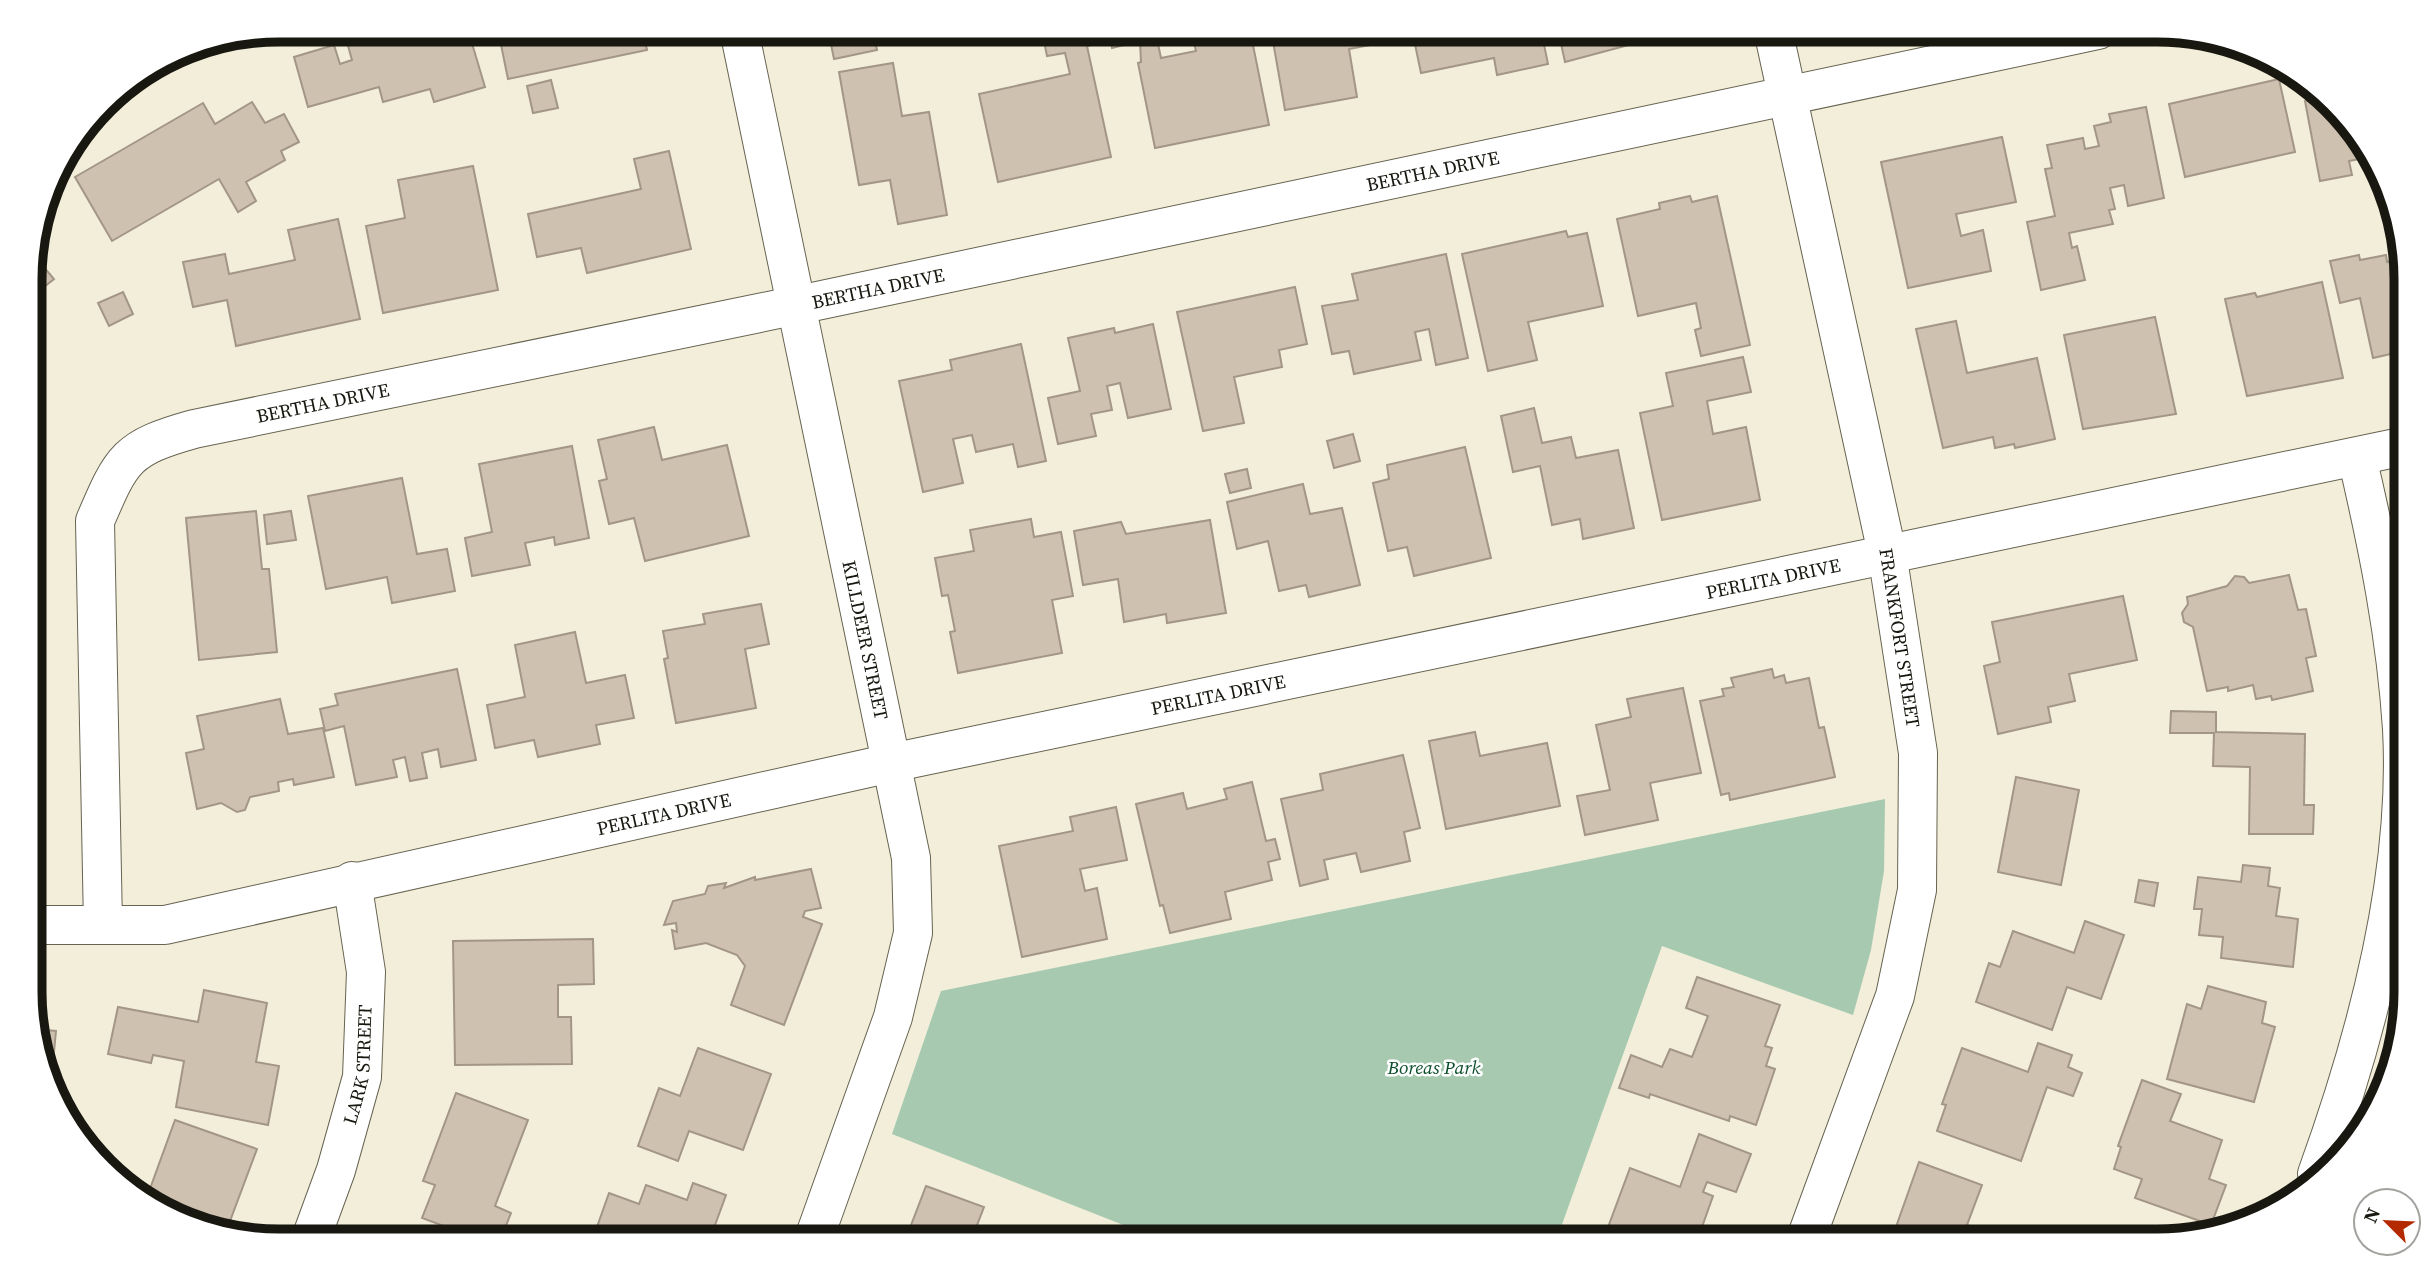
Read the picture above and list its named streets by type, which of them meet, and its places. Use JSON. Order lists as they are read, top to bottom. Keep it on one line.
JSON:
{"streets":{"street":["BERTHA DRIVE","PERLITA DRIVE","KILLDEER STREET","FRANKFORT STREET","LARK STREET"]},"crossings":[["BERTHA DRIVE","PERLITA DRIVE"],["BERTHA DRIVE","KILLDEER STREET"],["BERTHA DRIVE","FRANKFORT STREET"],["PERLITA DRIVE","KILLDEER STREET"],["PERLITA DRIVE","FRANKFORT STREET"],["PERLITA DRIVE","LARK STREET"]],"parks":["Boreas Park"],"north":"top left"}
